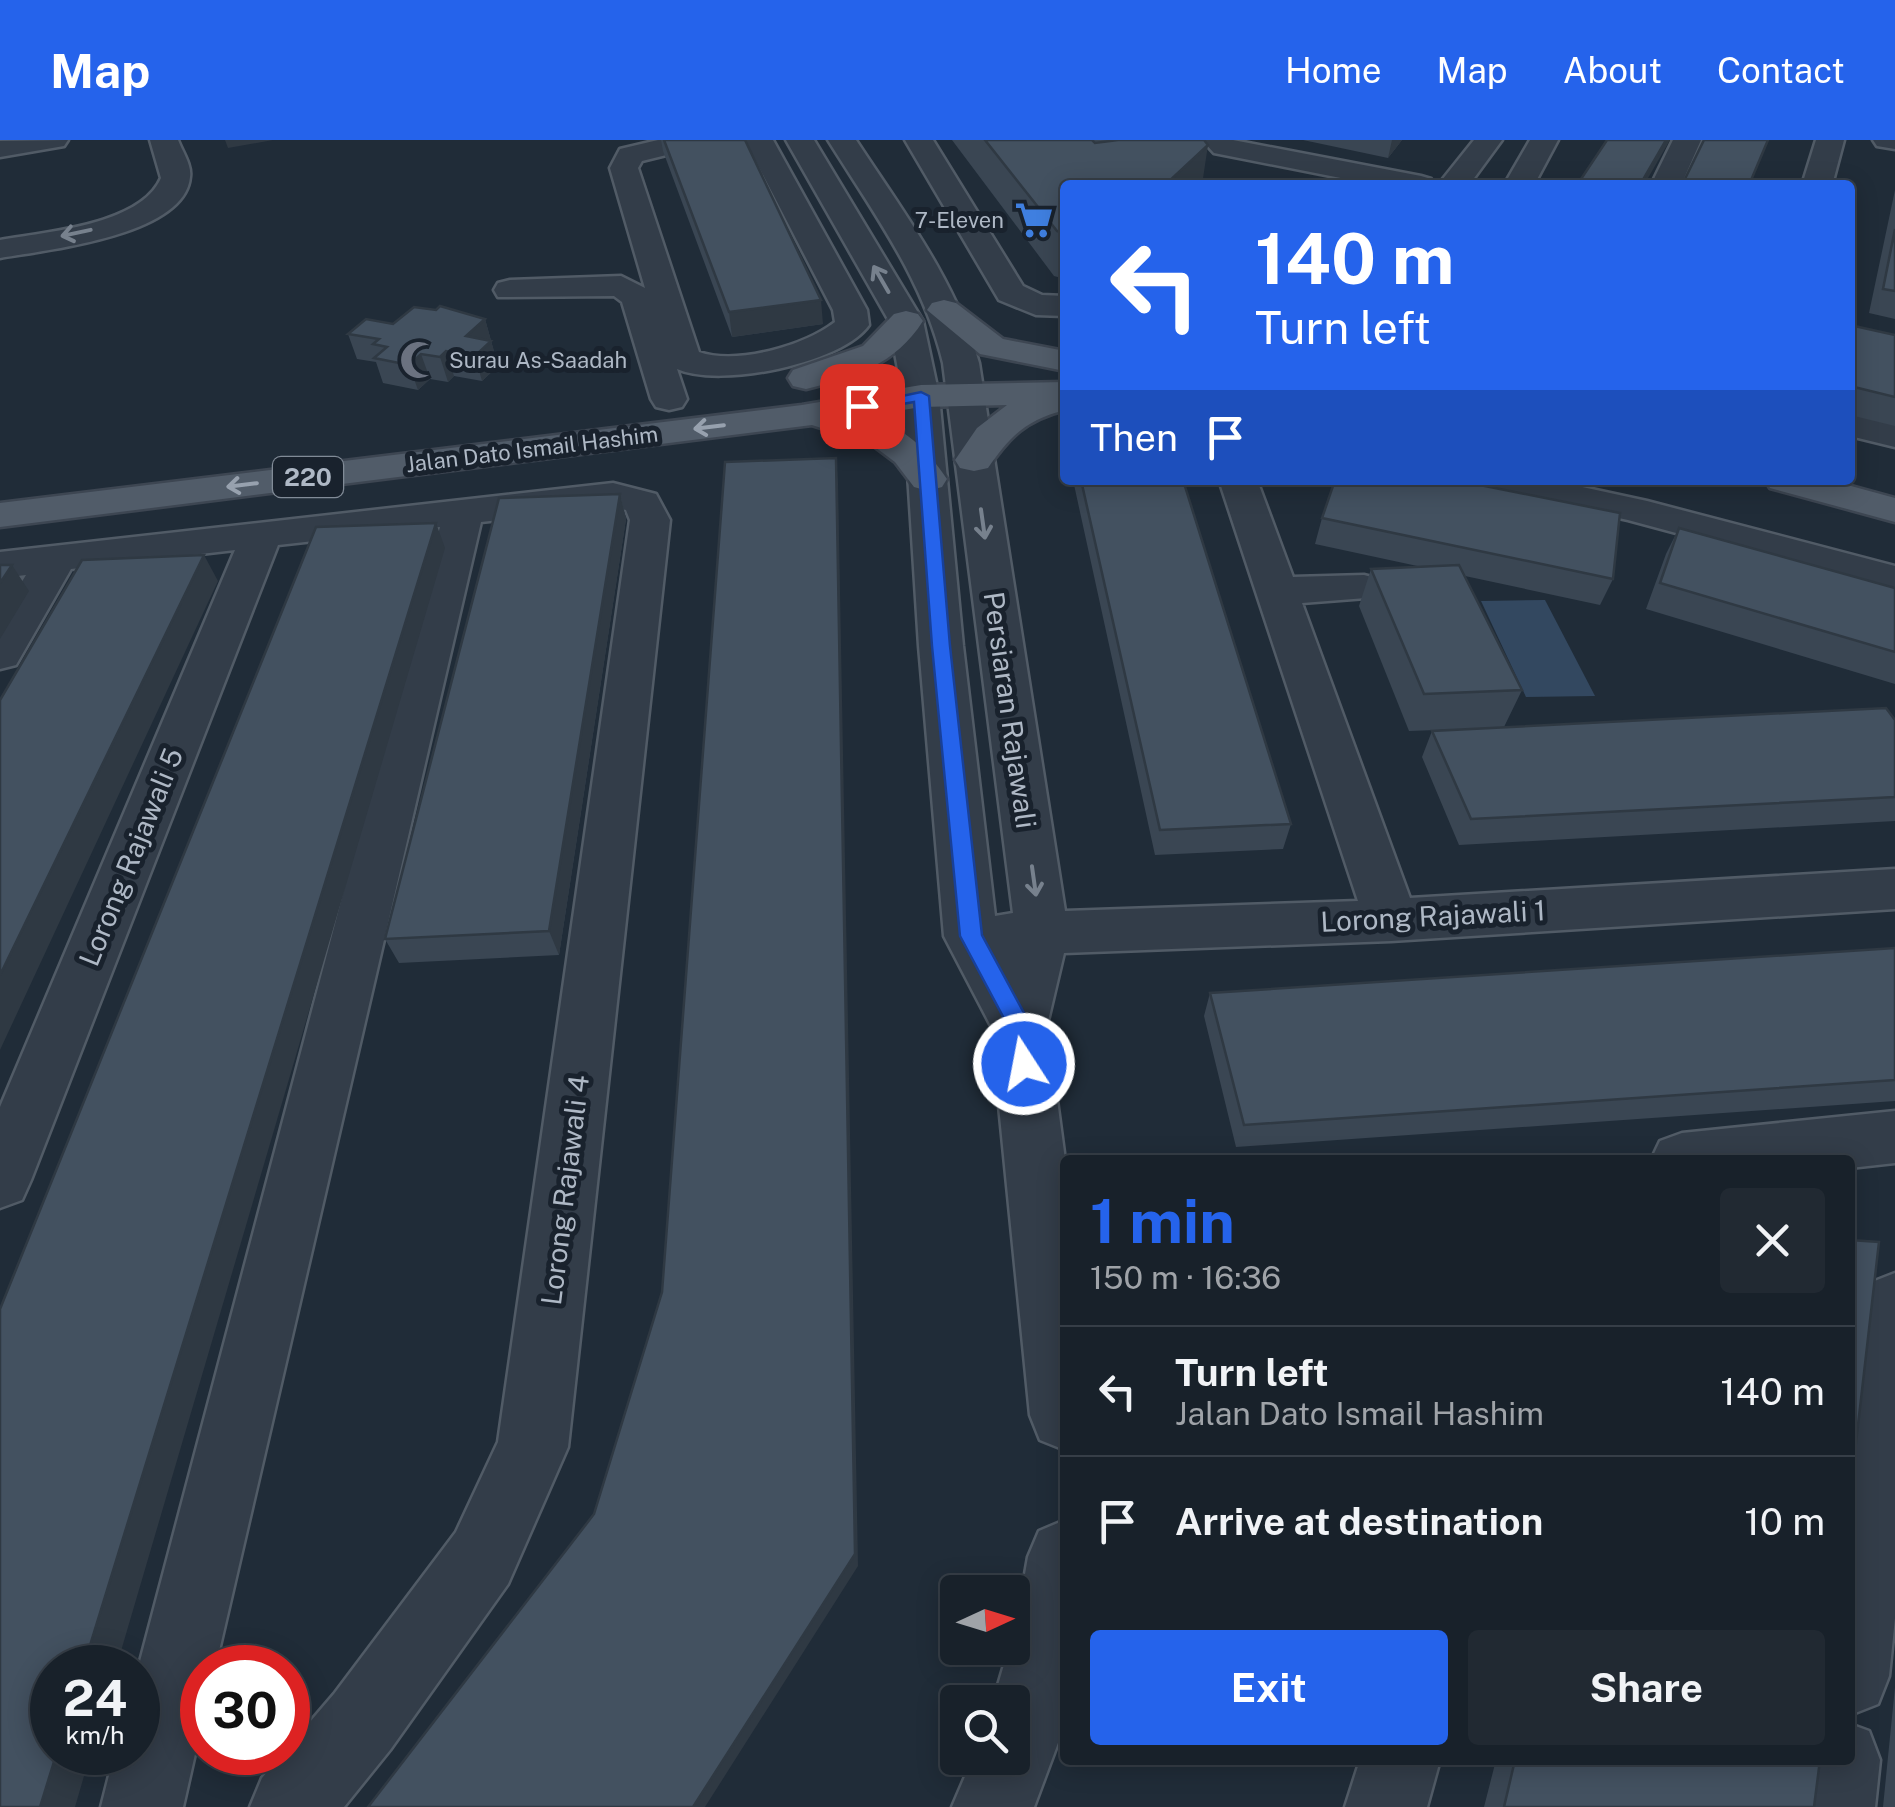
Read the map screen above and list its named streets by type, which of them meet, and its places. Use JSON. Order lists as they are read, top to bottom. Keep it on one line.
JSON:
{"streets":{"main road":["Jalan Dato Ismail Hashim","220"],"street":["Persiaran Rajawali","Lorong Rajawali 5","Lorong Rajawali 1","Lorong Rajawali 4"]},"crossings":[["Jalan Dato Ismail Hashim","Persiaran Rajawali"],["Persiaran Rajawali","Lorong Rajawali 1"]],"places":{"supermarket":["7-Eleven"],"mosque":["Surau As-Saadah"]},"north":"right","page":{"header":"Map","nav":["Home","Map","About","Contact"],"turn":["140 m","Turn left"],"then":"Then","heading":["1 min","150 m · 16:36"],"list":[{"name":"Turn left","note":"Jalan Dato Ismail Hashim","value":"140 m"},{"name":"Arrive at destination","value":"10 m"}],"buttons":["Exit","Share"],"speed":"24 km/h","limit":"30"}}
